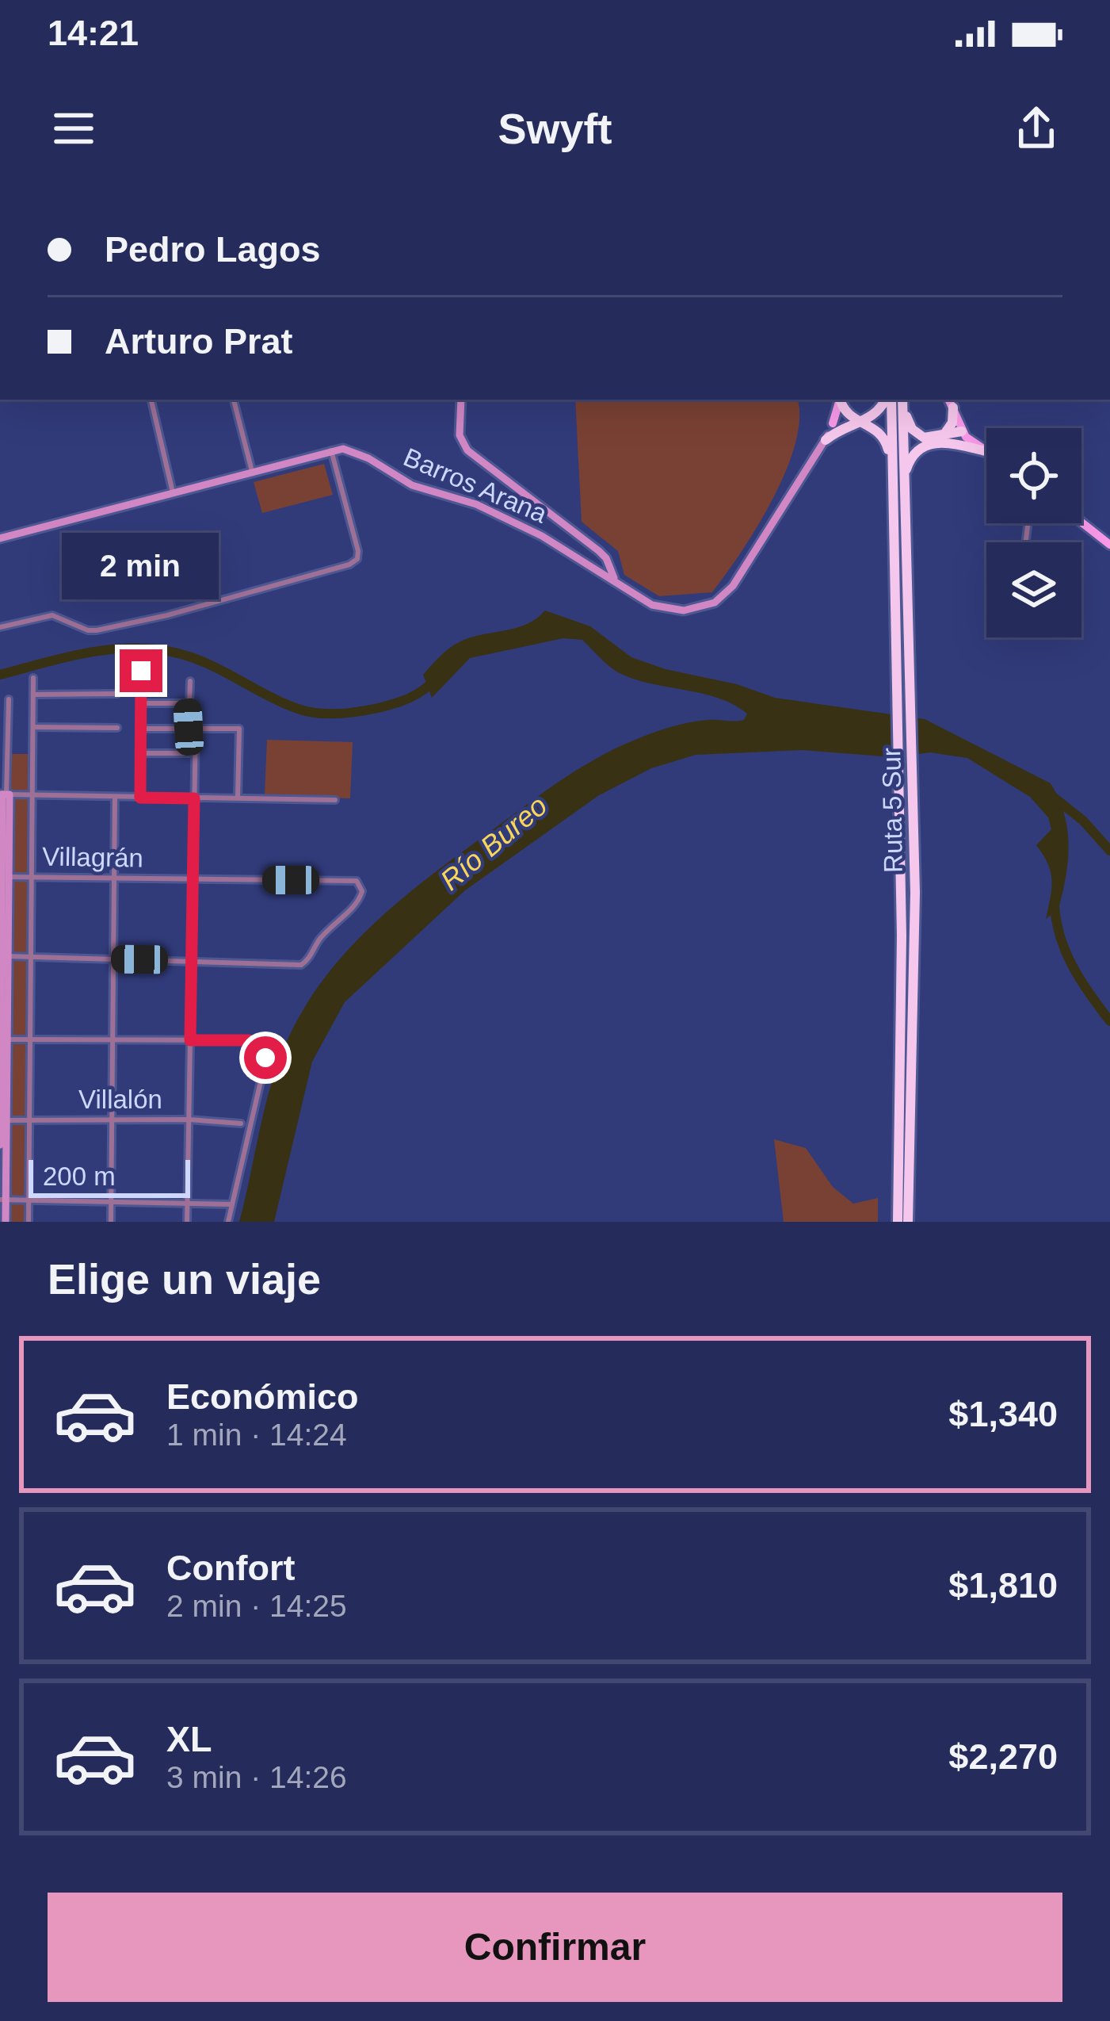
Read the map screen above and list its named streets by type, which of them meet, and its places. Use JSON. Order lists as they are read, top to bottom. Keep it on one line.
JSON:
{"streets":{"highway":["Ruta 5 Sur"],"main road":["Barros Arana"],"street":["Villagrán","Villalón"]},"water":["Río Bureo"],"scale_bar":"200 m","page":{"status":"14:21","header":"Swyft","banner":["Pedro Lagos","Arturo Prat"],"bubble":"2 min","scale":"200 m","heading":"Elige un viaje","list":[{"name":"Económico","note":"1 min · 14:24","value":"$1,340"},{"name":"Confort","note":"2 min · 14:25","value":"$1,810"},{"name":"XL","note":"3 min · 14:26","value":"$2,270"}],"buttons":"Confirmar"}}
